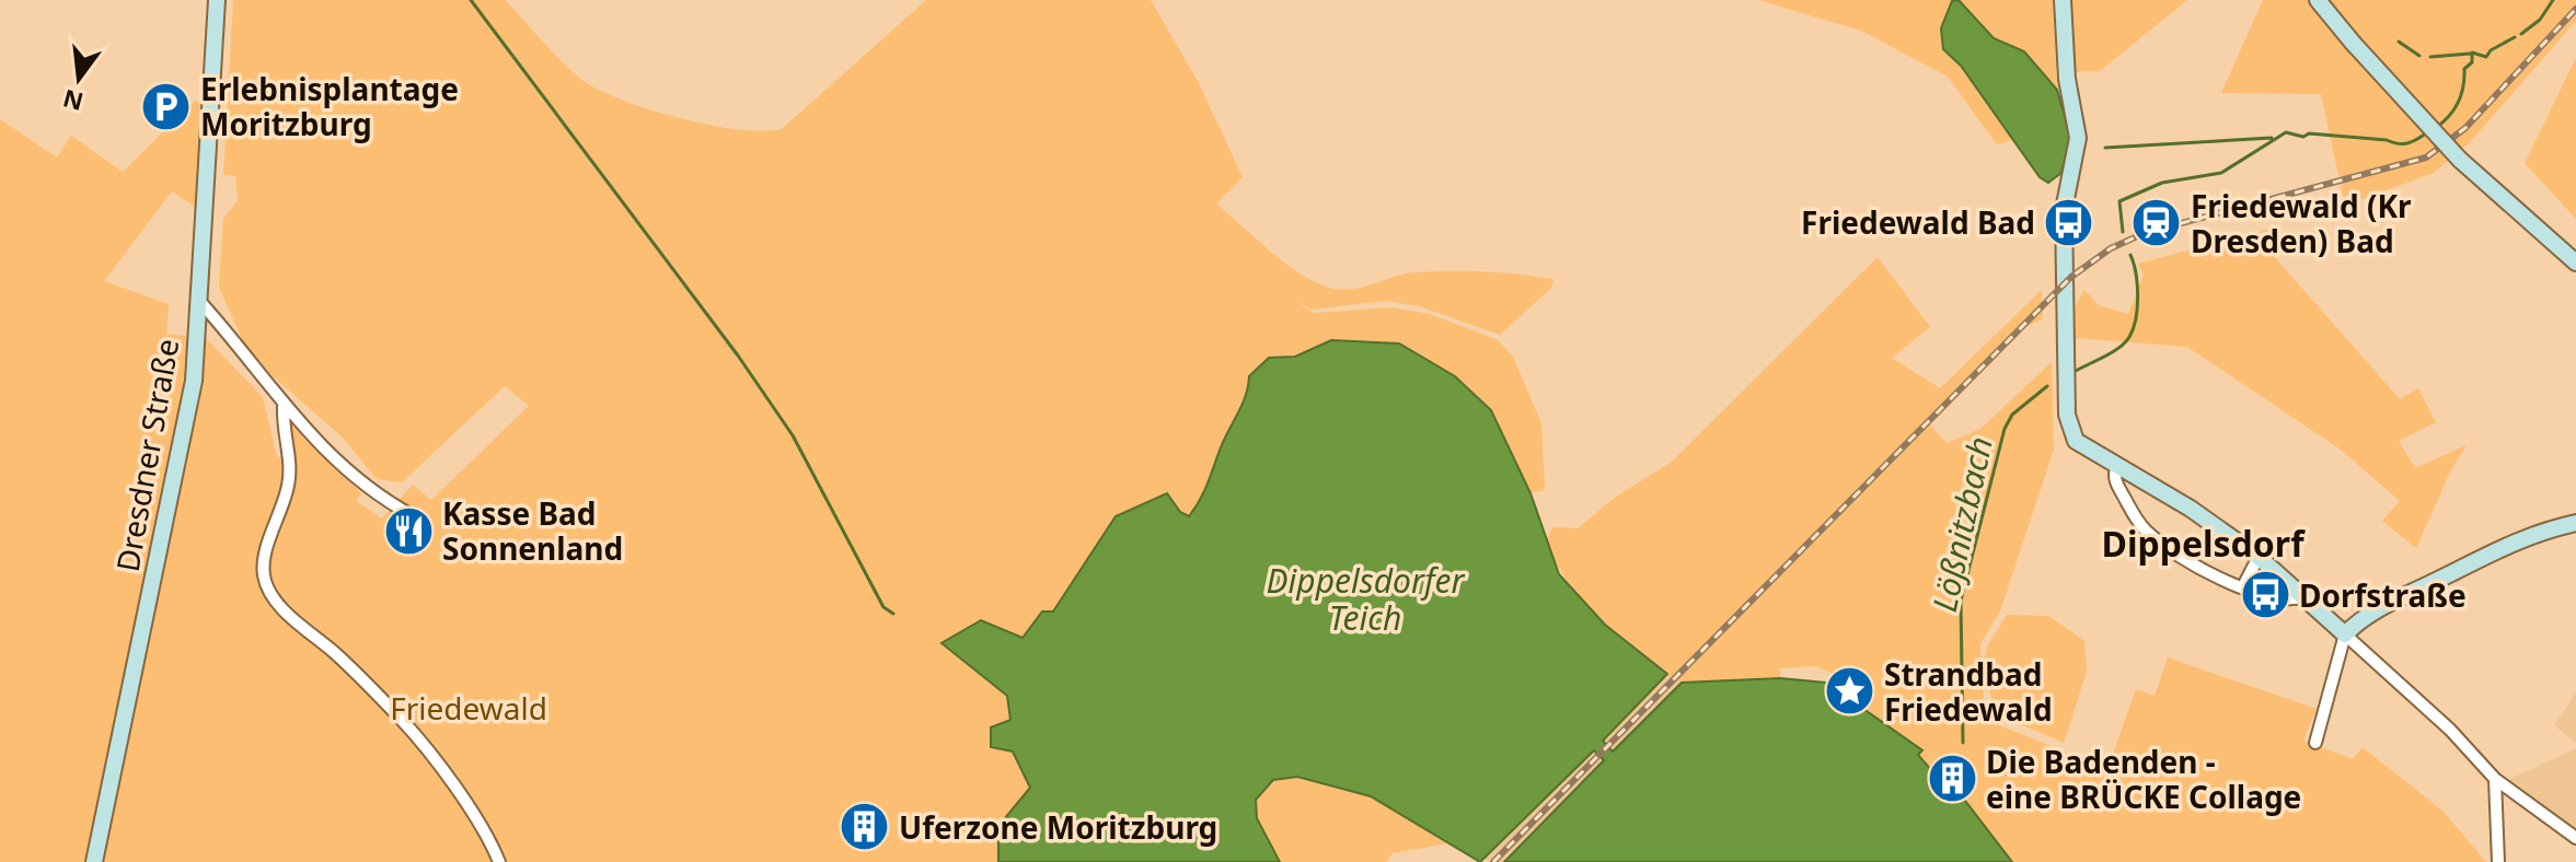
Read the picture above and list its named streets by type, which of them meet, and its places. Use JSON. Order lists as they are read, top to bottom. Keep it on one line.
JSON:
{"streets":{"main road":["Dresdner Straße"]},"districts":["Dippelsdorf"],"water":["Lößnitzbach","Dippelsdorfer Teich"],"parks":["Friedewald"],"places":{"parking":["Erlebnisplantage Moritzburg"],"bus stop":["Friedewald Bad","Dorfstraße"],"station":["Friedewald (Kr Dresden) Bad"],"restaurant":["Kasse Bad Sonnenland"],"place":["Strandbad Friedewald"],"building":["Die Badenden - eine BRÜCKE Collage","Uferzone Moritzburg"]},"north":"bottom"}
